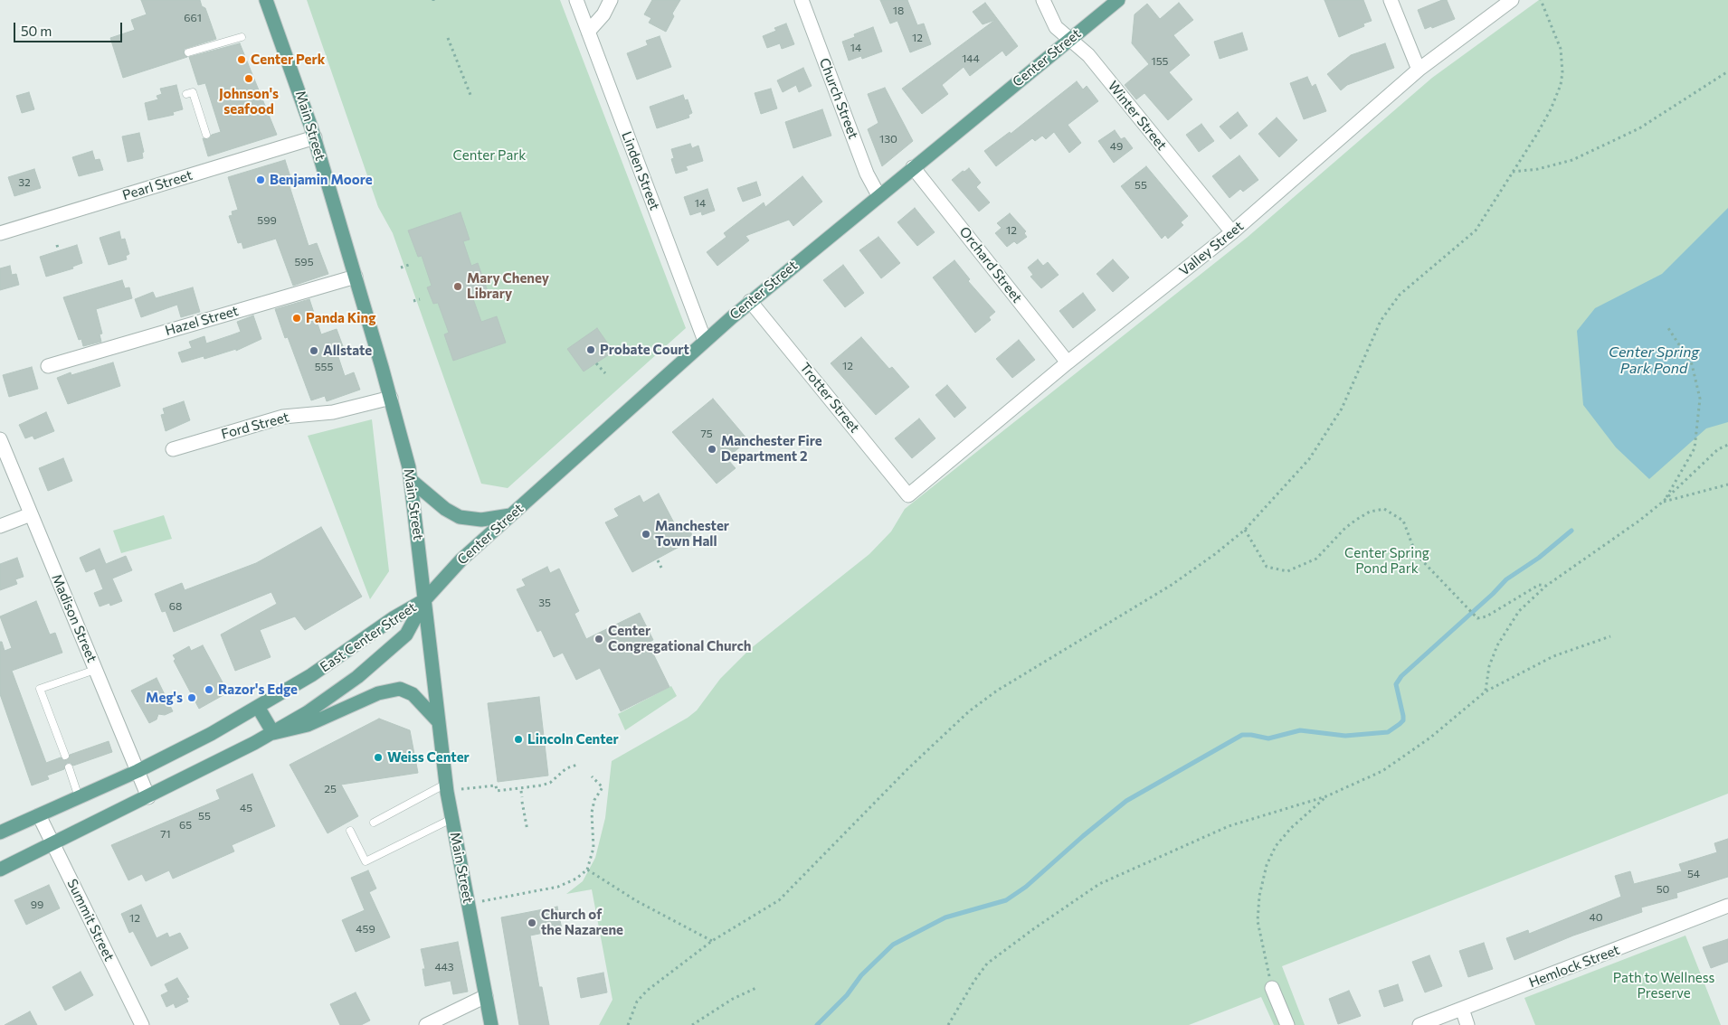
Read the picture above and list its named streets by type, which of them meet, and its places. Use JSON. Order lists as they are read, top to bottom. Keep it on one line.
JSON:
{"streets":{"main road":["Center Street","Main Street","East Center Street"],"street":["Church Street","Winter Street","Linden Street","Pearl Street","Valley Street","Orchard Street","Hazel Street","Trotter Street","Ford Street","Madison Street","Summit Street","Hemlock Street"]},"crossings":[["Center Street","Church Street"],["Center Street","Winter Street"],["Center Street","Main Street"],["Center Street","Linden Street"],["Center Street","Orchard Street"],["Center Street","Trotter Street"],["Center Street","East Center Street"],["Winter Street","Valley Street"],["Main Street","Pearl Street"],["Main Street","Hazel Street"],["Main Street","Ford Street"],["Main Street","East Center Street"],["Valley Street","Orchard Street"],["Valley Street","Trotter Street"],["Madison Street","East Center Street"],["East Center Street","Summit Street"]],"water":["Center Spring Park Pond"],"parks":["Center Park","Center Spring Pond Park","Path to Wellness Preserve"],"places":["Center Perk","Johnson's seafood","Benjamin Moore","Mary Cheney Library","Panda King","Probate Court","Allstate","Manchester Fire Department 2","Manchester Town Hall","Center Congregational Church","Razor's Edge","Meg's","Lincoln Center","Weiss Center","Church of the Nazarene"],"house_numbers":["18","661","12","14","144","155","130","49","32","55","14","599","12","595","12","555","75","35","68","25","45","55","65","71","54","50","99","40","12","459","443"],"scale_bar":"50 m"}
